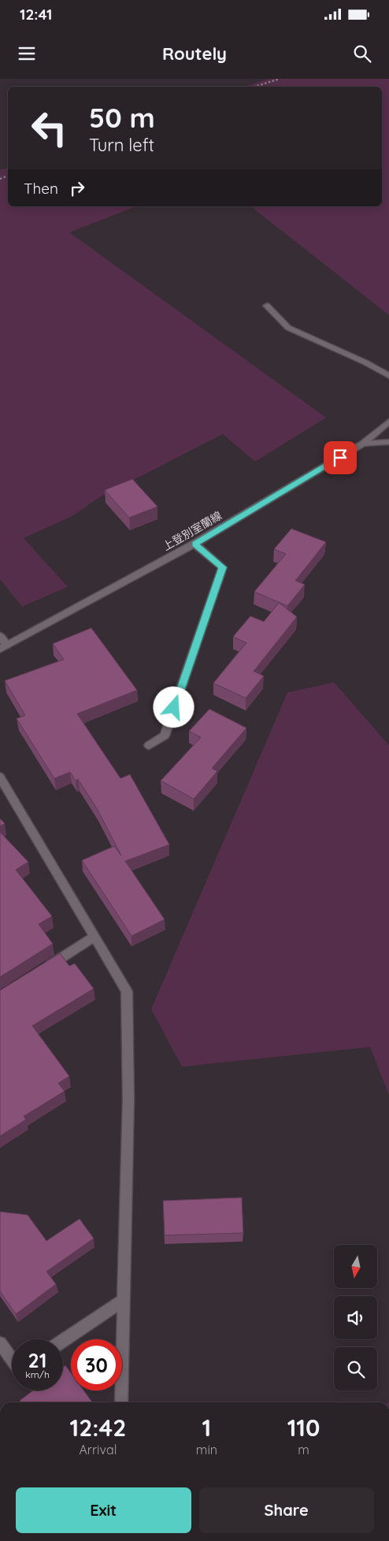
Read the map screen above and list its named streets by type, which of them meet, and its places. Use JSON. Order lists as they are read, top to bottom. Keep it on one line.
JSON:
{"streets":{"street":["上登別室蘭線"]},"north":"bottom","page":{"status":"12:41","header":"Routely","turn":["50 m","Turn left"],"then":"Then","speed":"21 km/h","limit":"30","eta":["12:42","Arrival","1","min","110","m"],"buttons":["Exit","Share"]}}
